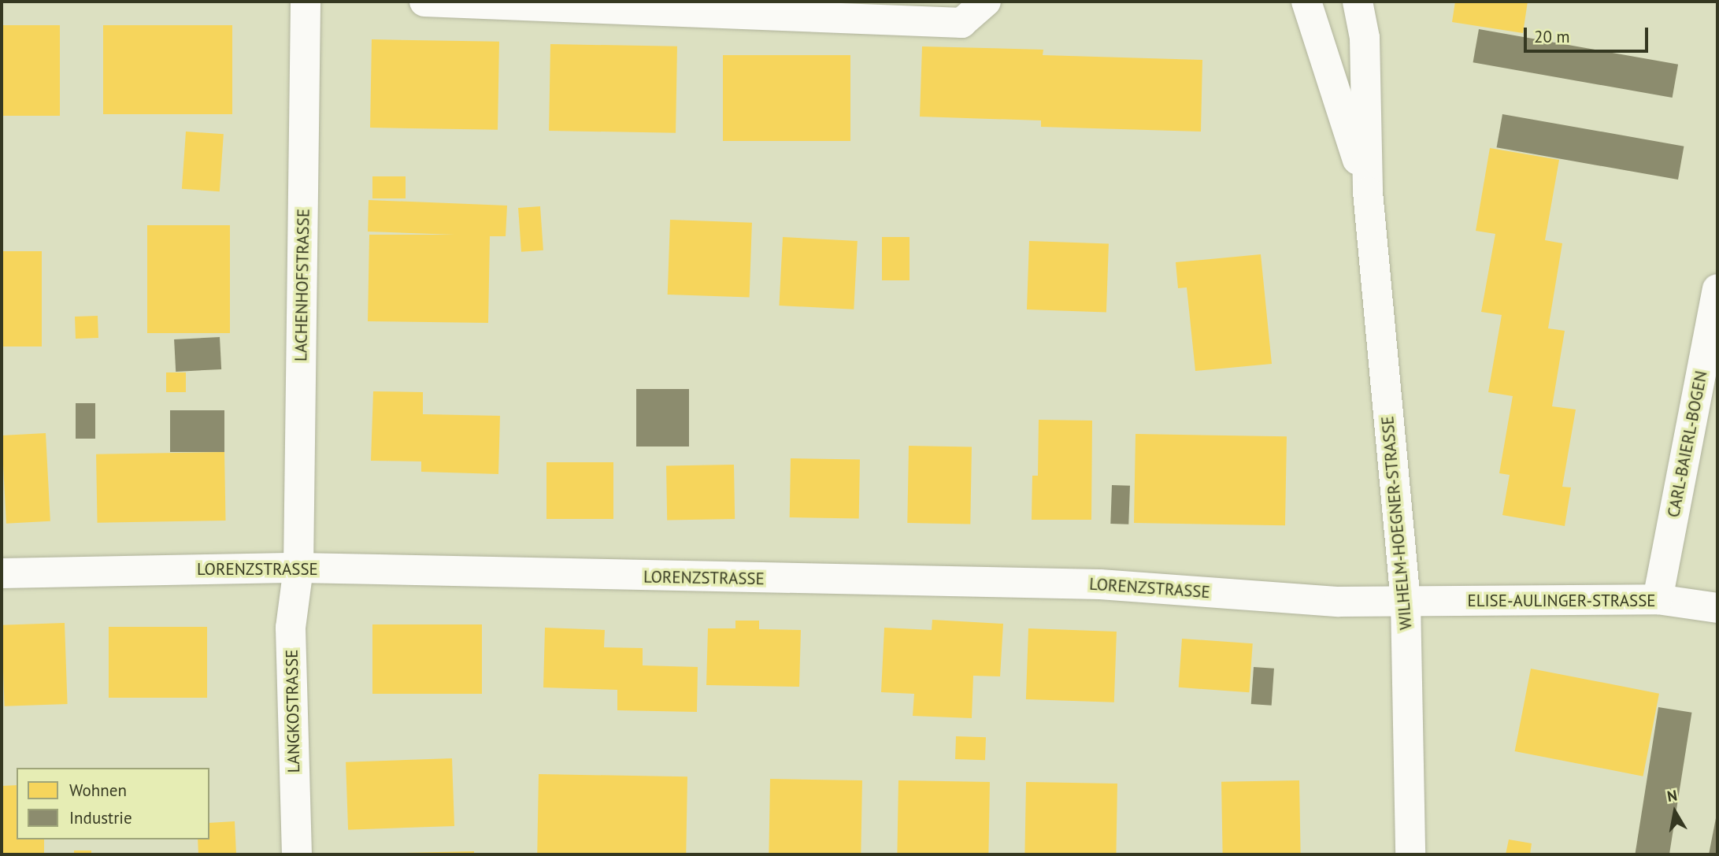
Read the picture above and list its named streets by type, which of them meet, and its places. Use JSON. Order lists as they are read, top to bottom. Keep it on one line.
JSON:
{"streets":{"street":["LACHENHOFSTRASSE","CARL-BAIERL-BOGEN","WILHELM-HOEGNER-STRASSE","LORENZSTRASSE","ELISE-AULINGER-STRASSE","LANGKOSTRASSE"]},"crossings":[["LACHENHOFSTRASSE","LORENZSTRASSE"],["LACHENHOFSTRASSE","LANGKOSTRASSE"],["CARL-BAIERL-BOGEN","ELISE-AULINGER-STRASSE"],["WILHELM-HOEGNER-STRASSE","LORENZSTRASSE"],["WILHELM-HOEGNER-STRASSE","ELISE-AULINGER-STRASSE"],["LORENZSTRASSE","ELISE-AULINGER-STRASSE"],["LORENZSTRASSE","LANGKOSTRASSE"]],"legend":["Wohnen","Industrie"],"scale_bar":"20 m","north":"top"}
